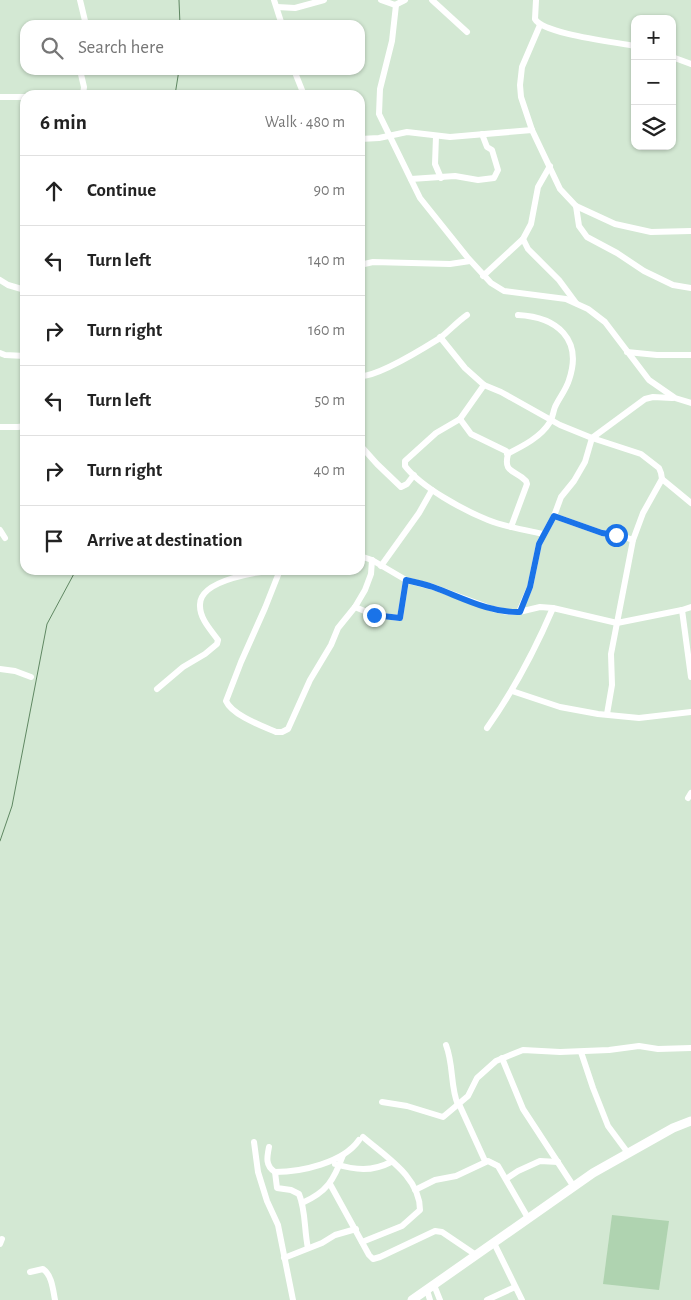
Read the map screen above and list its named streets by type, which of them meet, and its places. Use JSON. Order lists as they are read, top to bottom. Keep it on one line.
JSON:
{"page":{"map_buttons":["+","−"],"search":"Search here","heading":["6 min","Walk · 480 m"],"list":[["Continue","90 m"],["Turn left","140 m"],["Turn right","160 m"],["Turn left","50 m"],["Turn right","40 m"],"Arrive at destination"]}}
